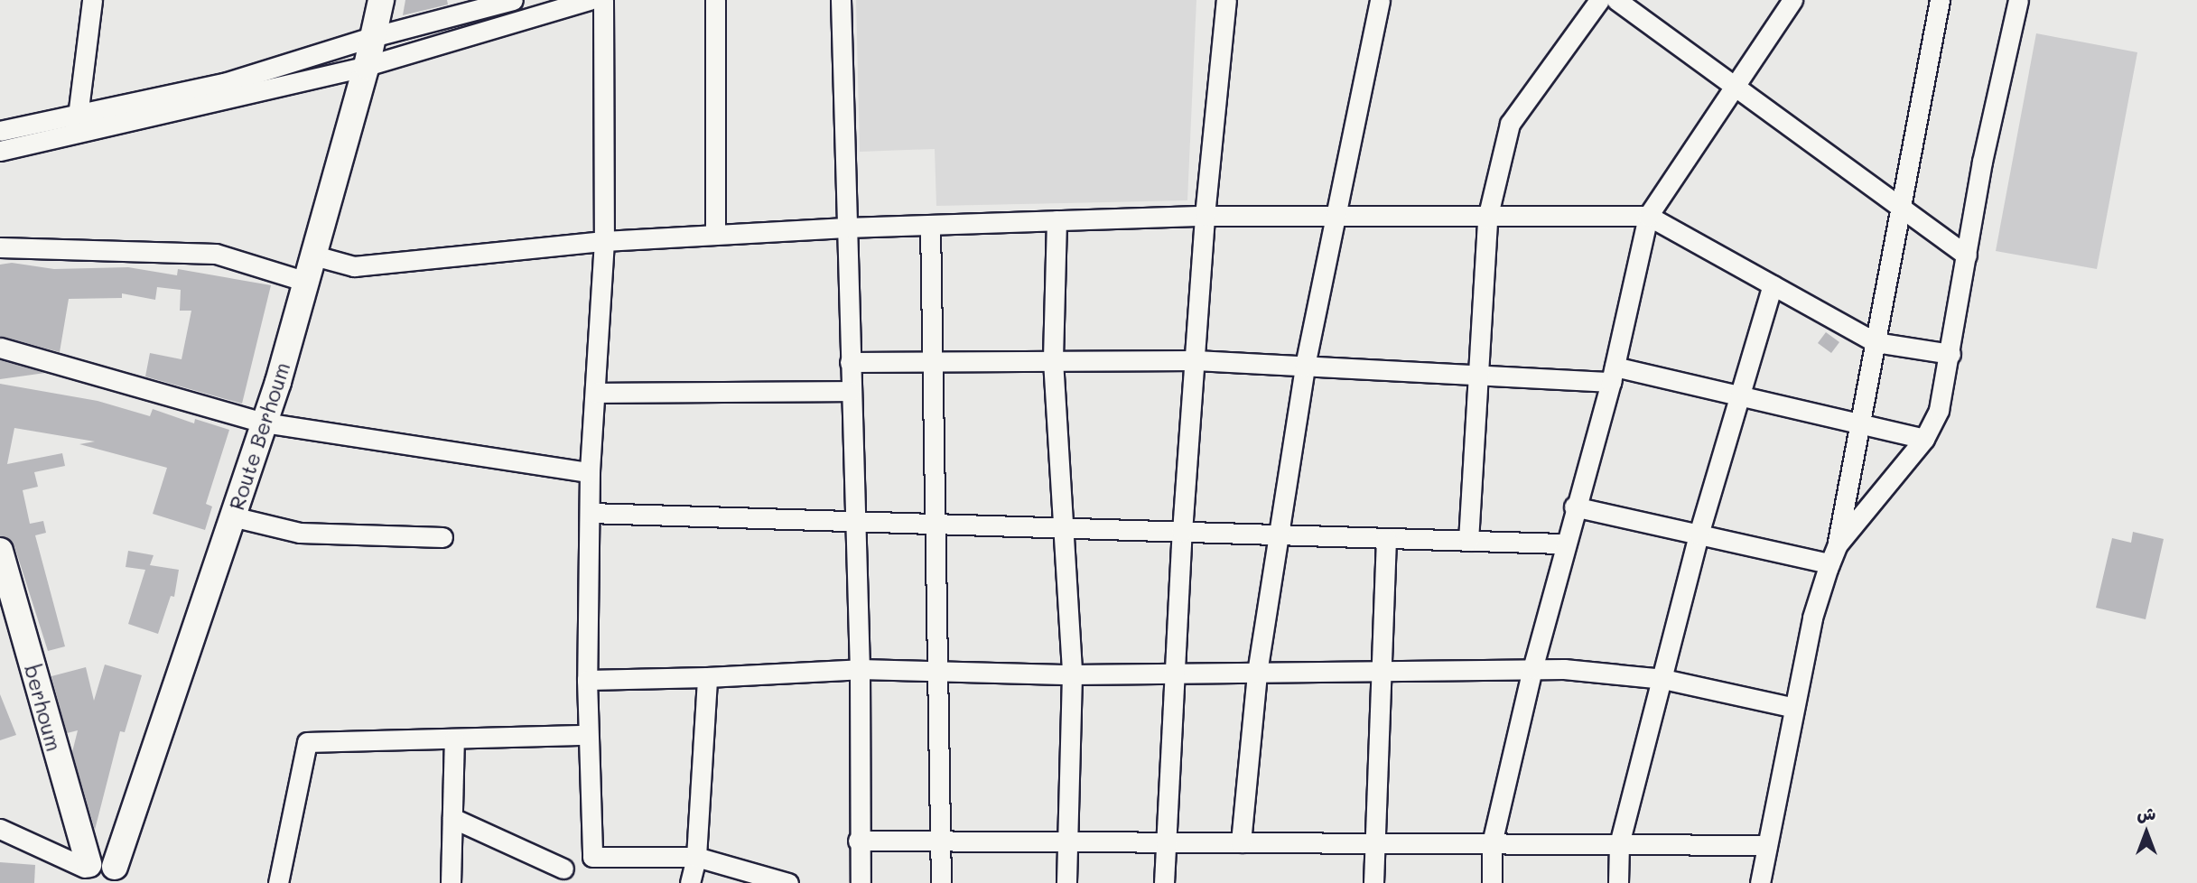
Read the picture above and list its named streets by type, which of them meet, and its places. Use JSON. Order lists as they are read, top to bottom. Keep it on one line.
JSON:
{"streets":{"main road":["Route Berhoum","berhoum"]},"north":"top"}
